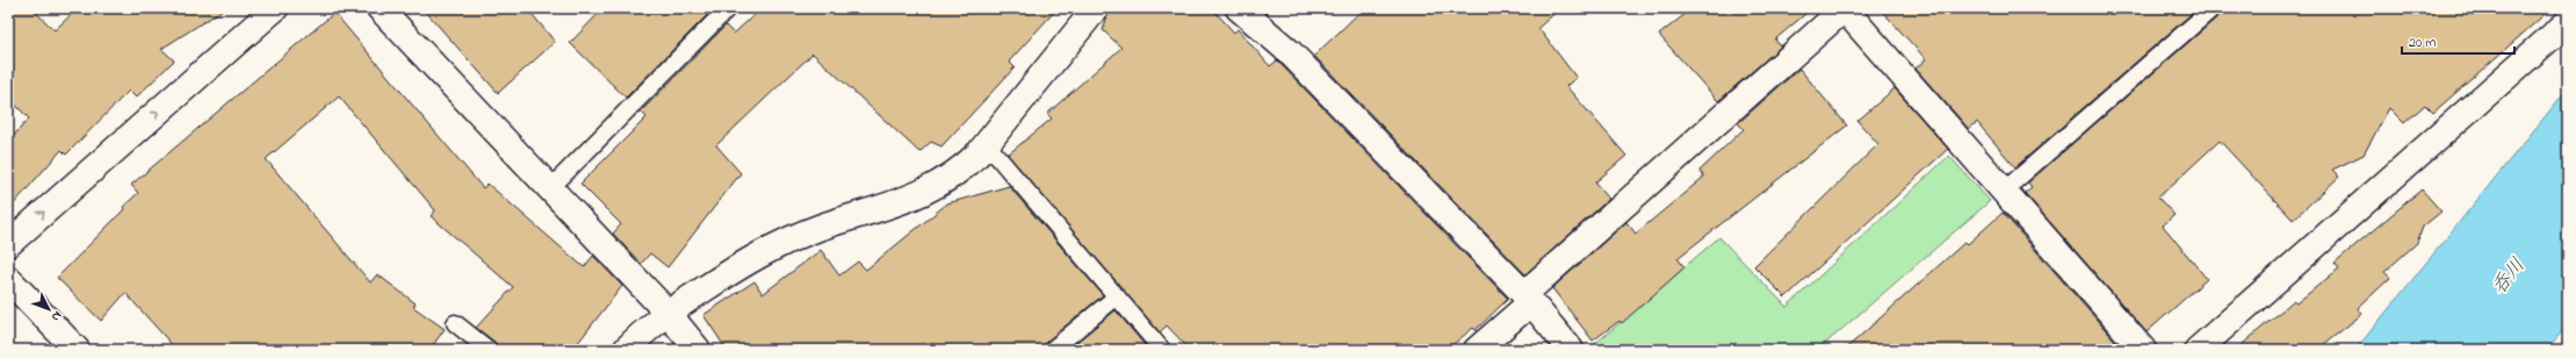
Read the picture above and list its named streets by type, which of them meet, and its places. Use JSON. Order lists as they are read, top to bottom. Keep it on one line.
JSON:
{"water":["呑川"],"scale_bar":"20 m","north":"bottom right"}
